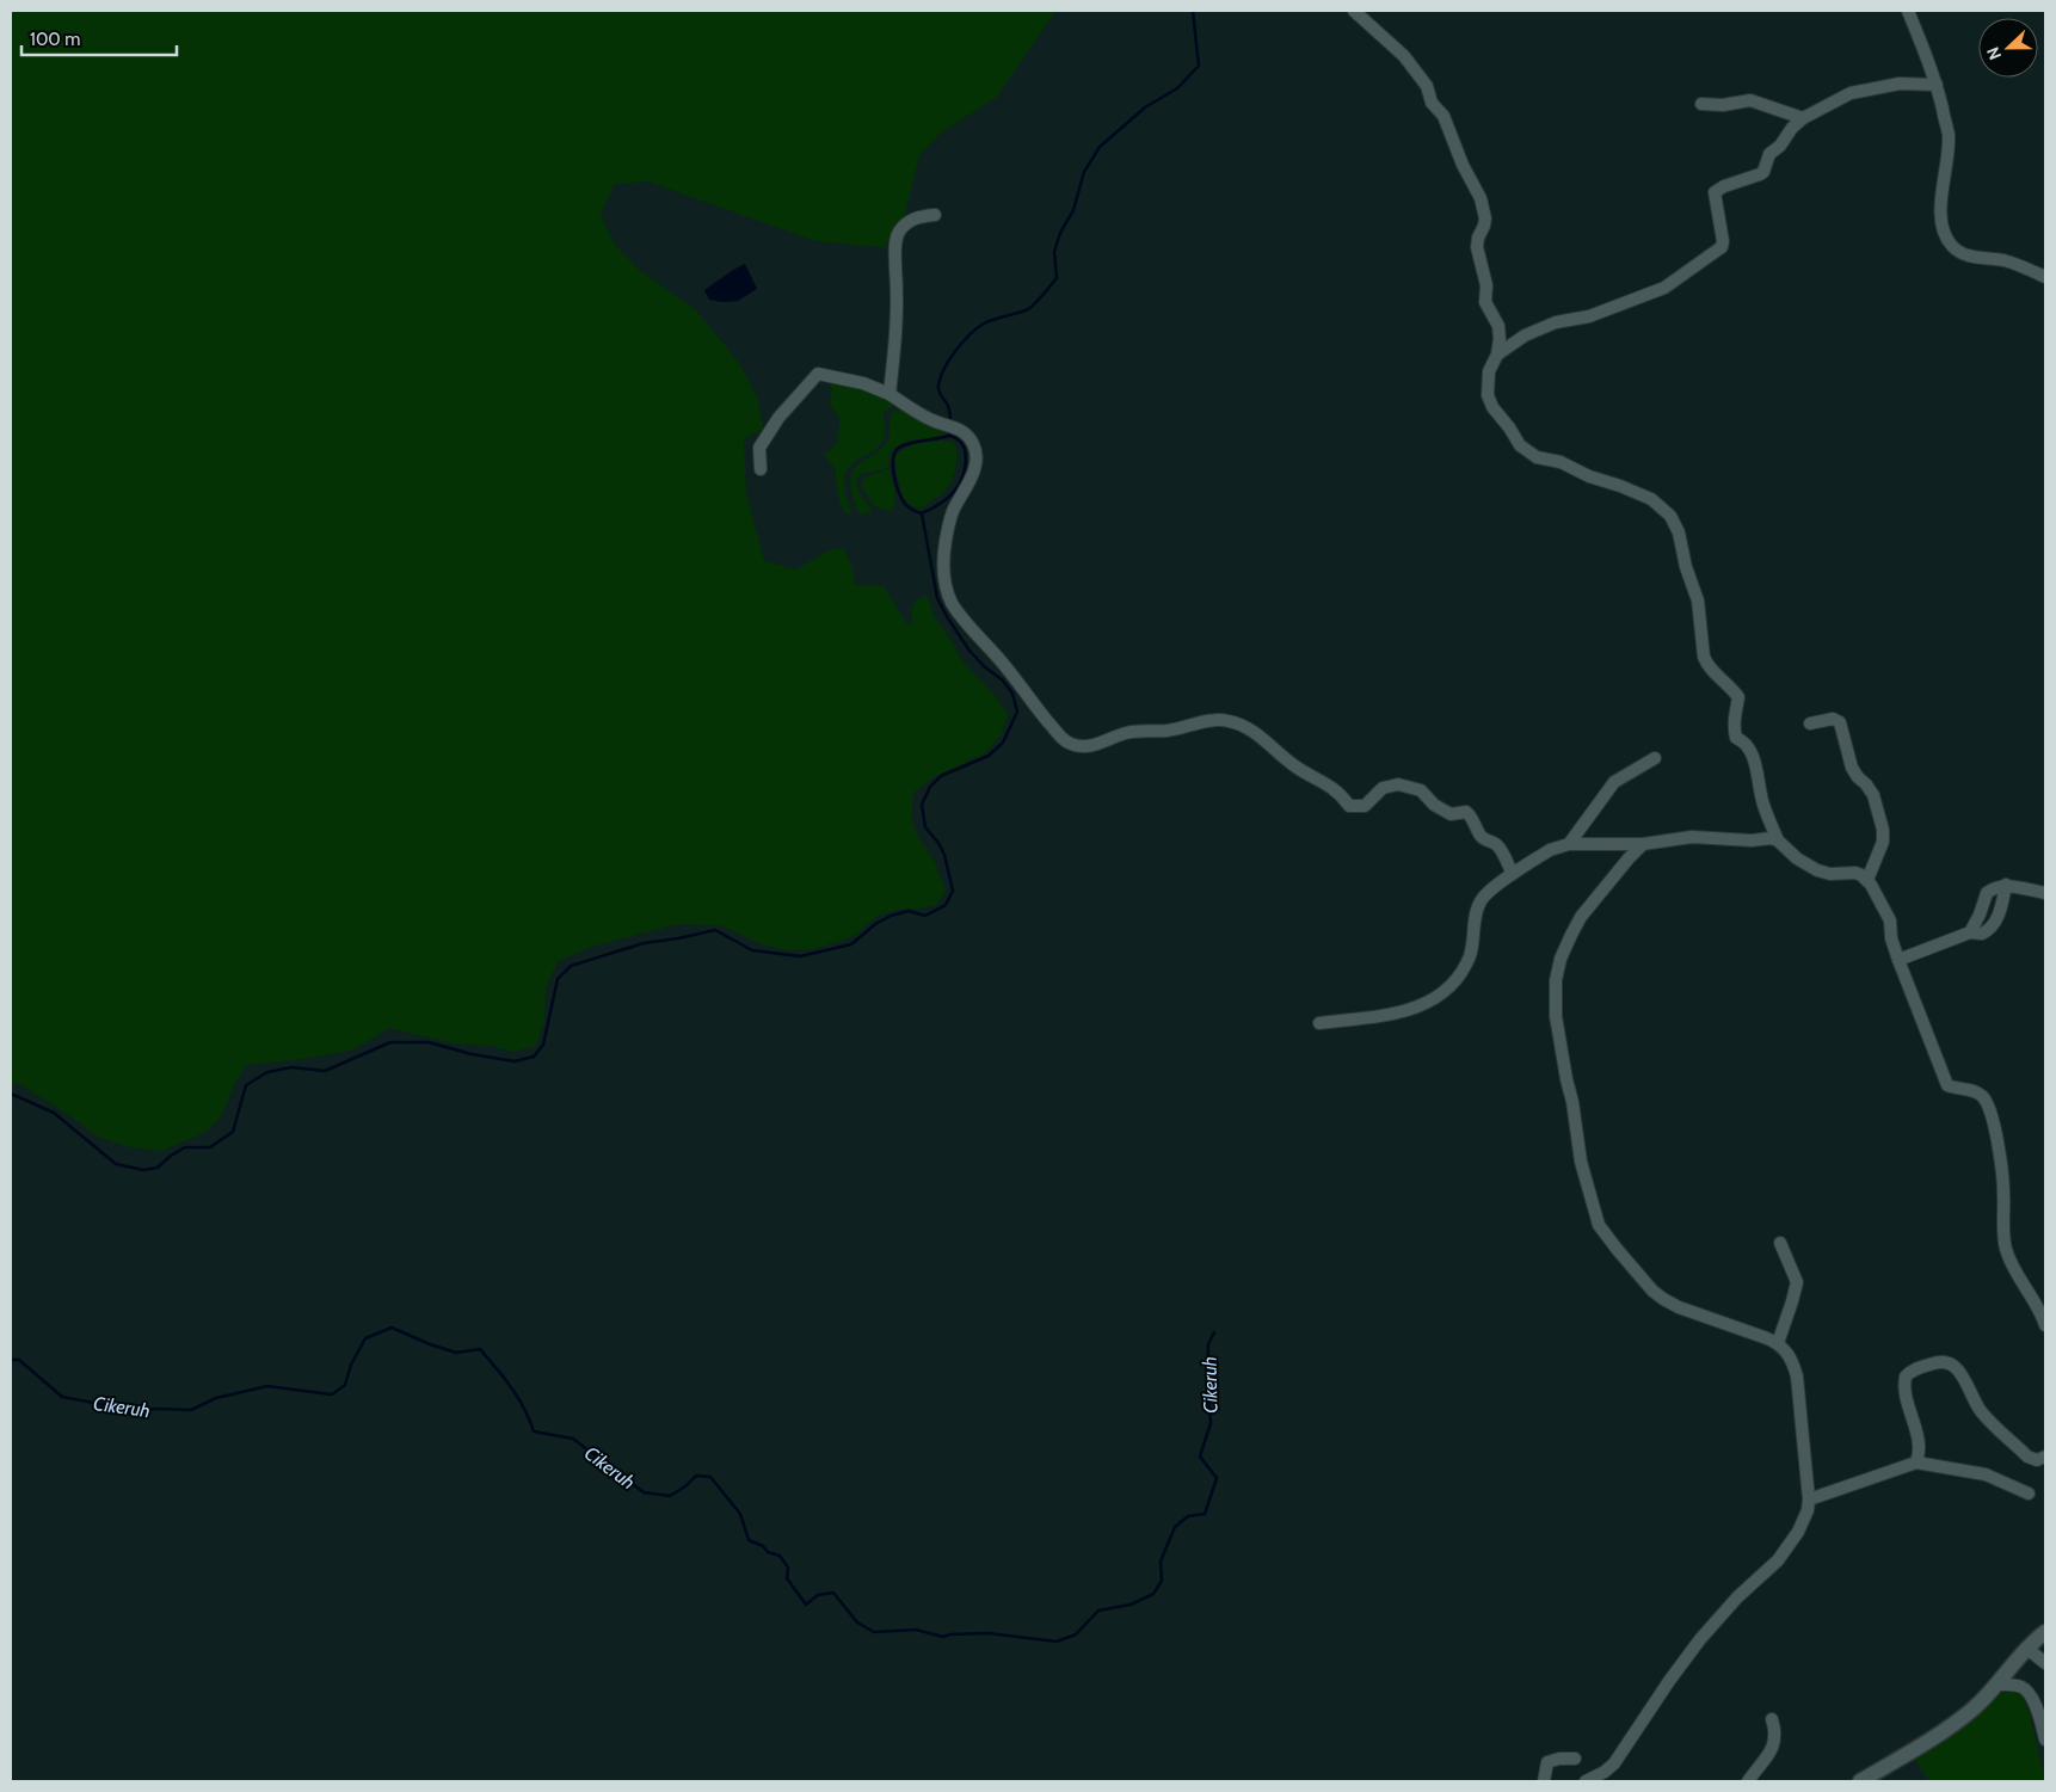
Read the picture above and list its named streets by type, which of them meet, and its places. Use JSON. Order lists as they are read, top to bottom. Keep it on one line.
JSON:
{"water":["Cikeruh"],"scale_bar":"100 m","north":"left"}
